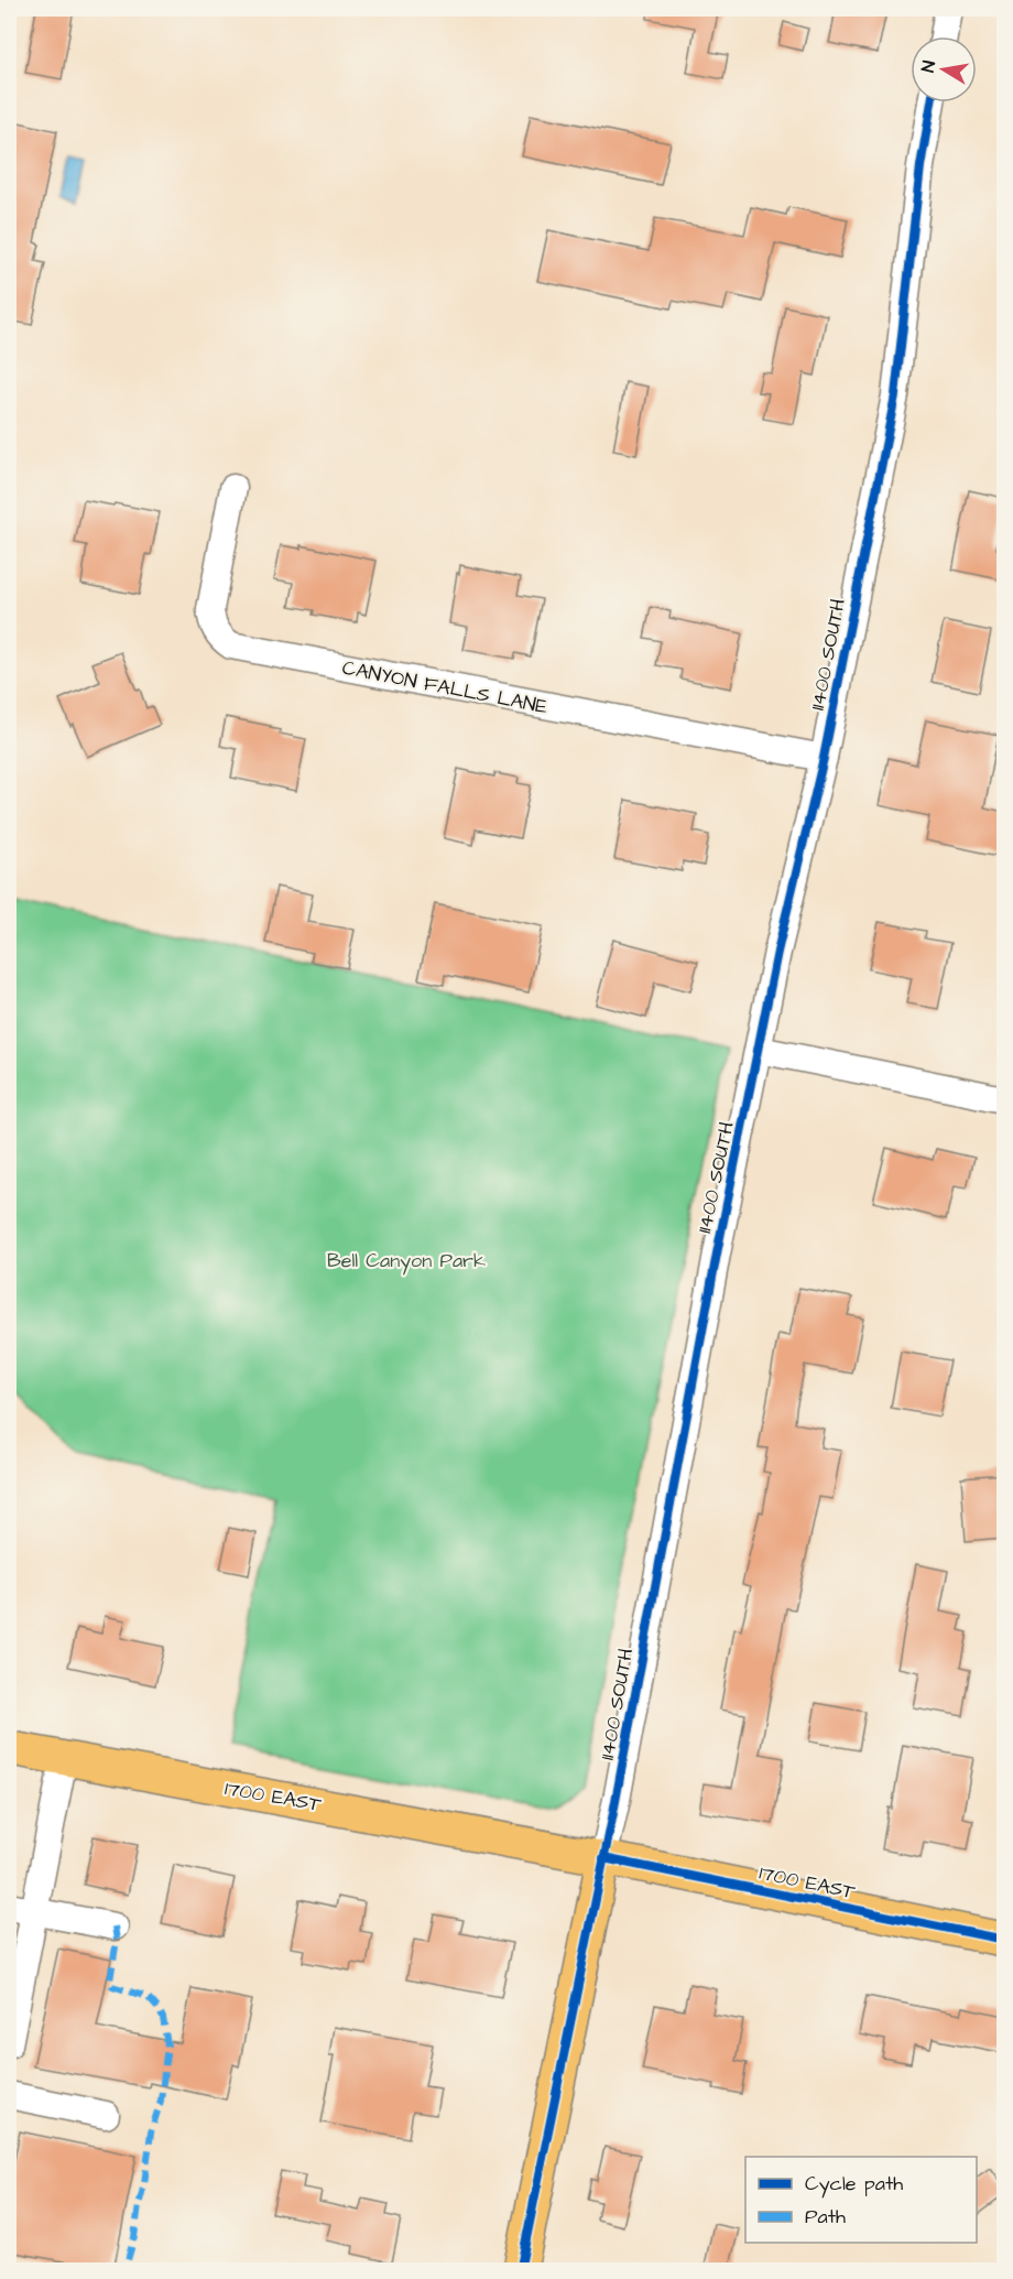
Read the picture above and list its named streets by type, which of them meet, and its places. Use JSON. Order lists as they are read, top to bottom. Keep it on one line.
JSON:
{"streets":{"main road":["11400 SOUTH","1700 EAST"],"street":["CANYON FALLS LANE"]},"crossings":[["11400 SOUTH","CANYON FALLS LANE"],["11400 SOUTH","1700 EAST"]],"parks":["Bell Canyon Park"],"legend":["Cycle path","Path"],"north":"left"}
